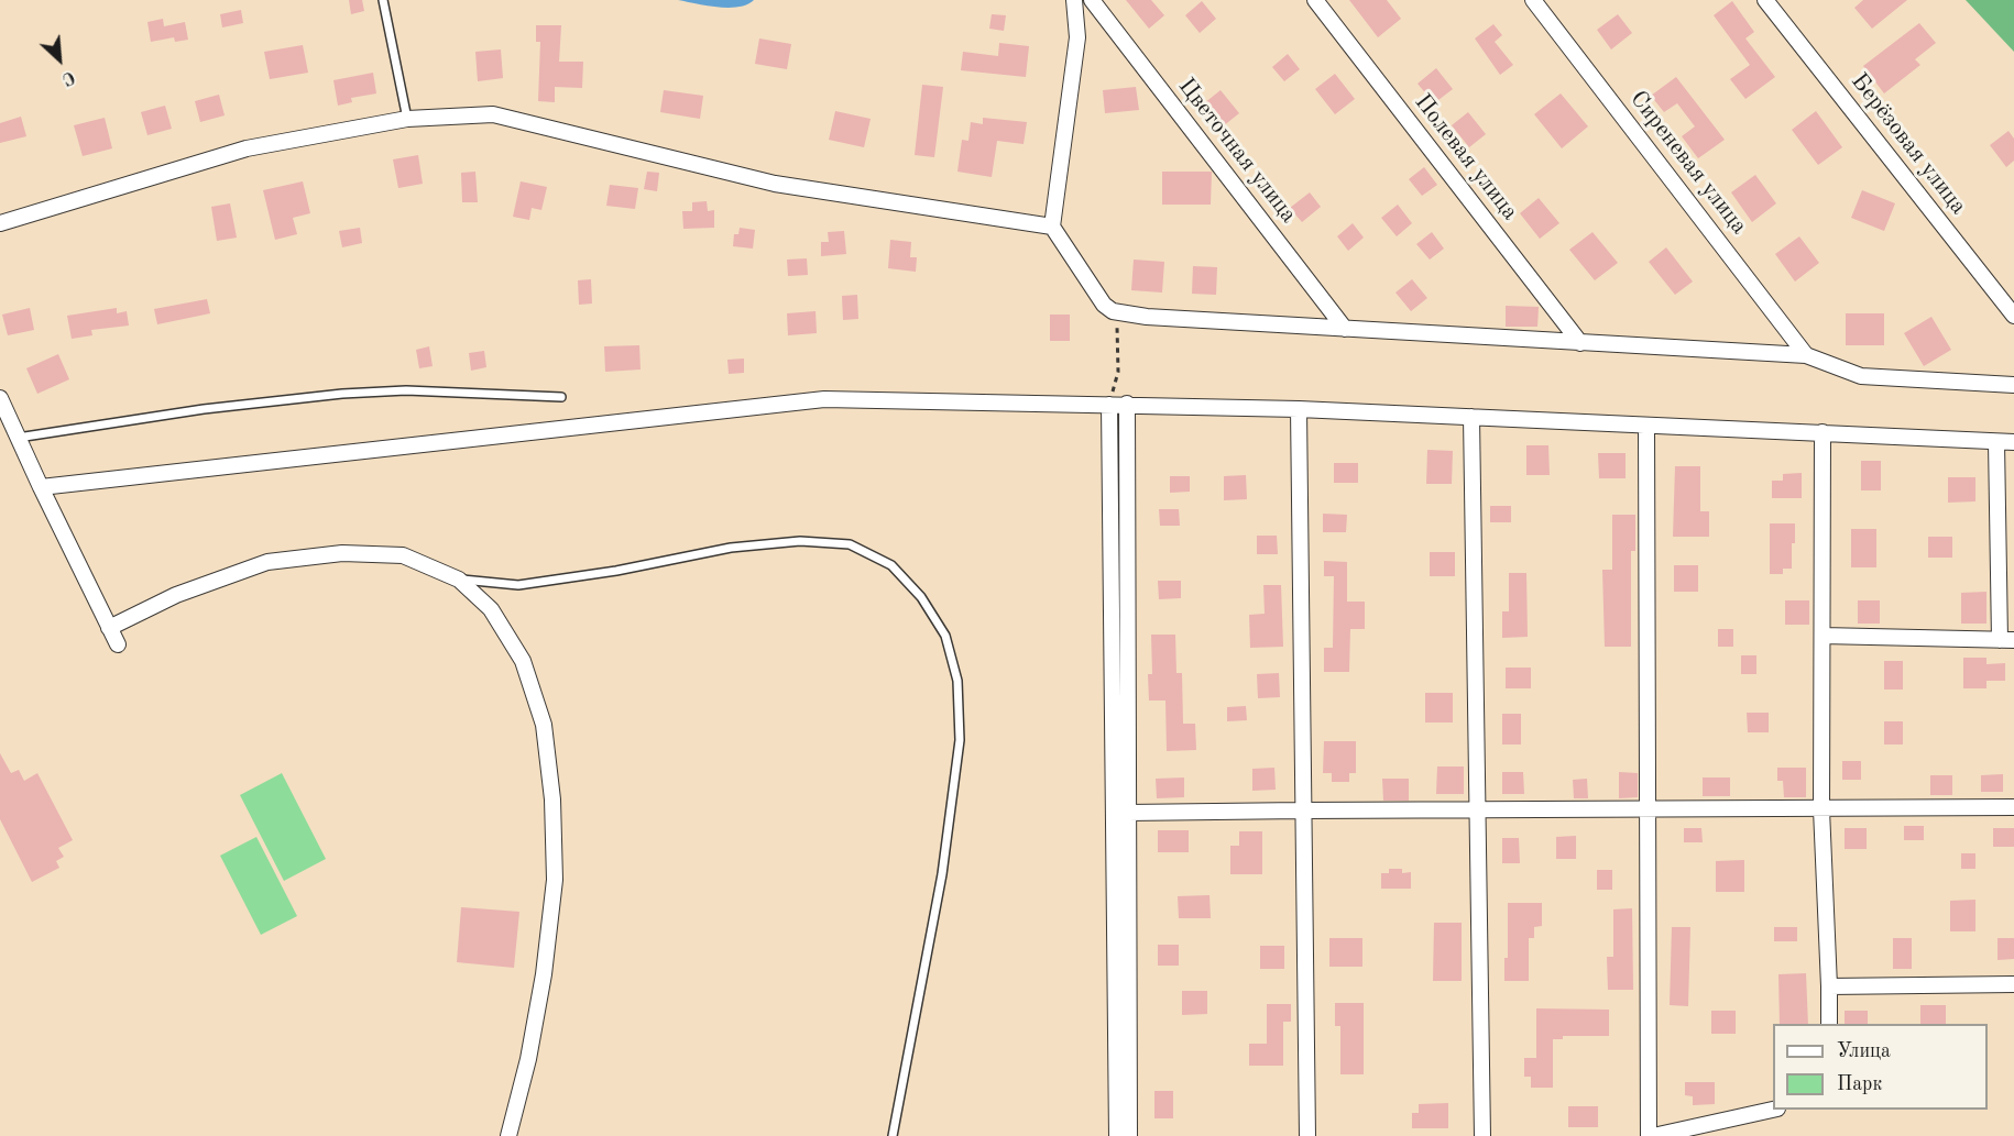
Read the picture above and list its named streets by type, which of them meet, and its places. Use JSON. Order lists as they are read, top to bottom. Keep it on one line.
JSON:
{"streets":{"street":["Берёзовая улица","Цветочная улица","Полевая улица","Сиреневая улица"]},"legend":["Улица","Парк"],"north":"bottom right"}
